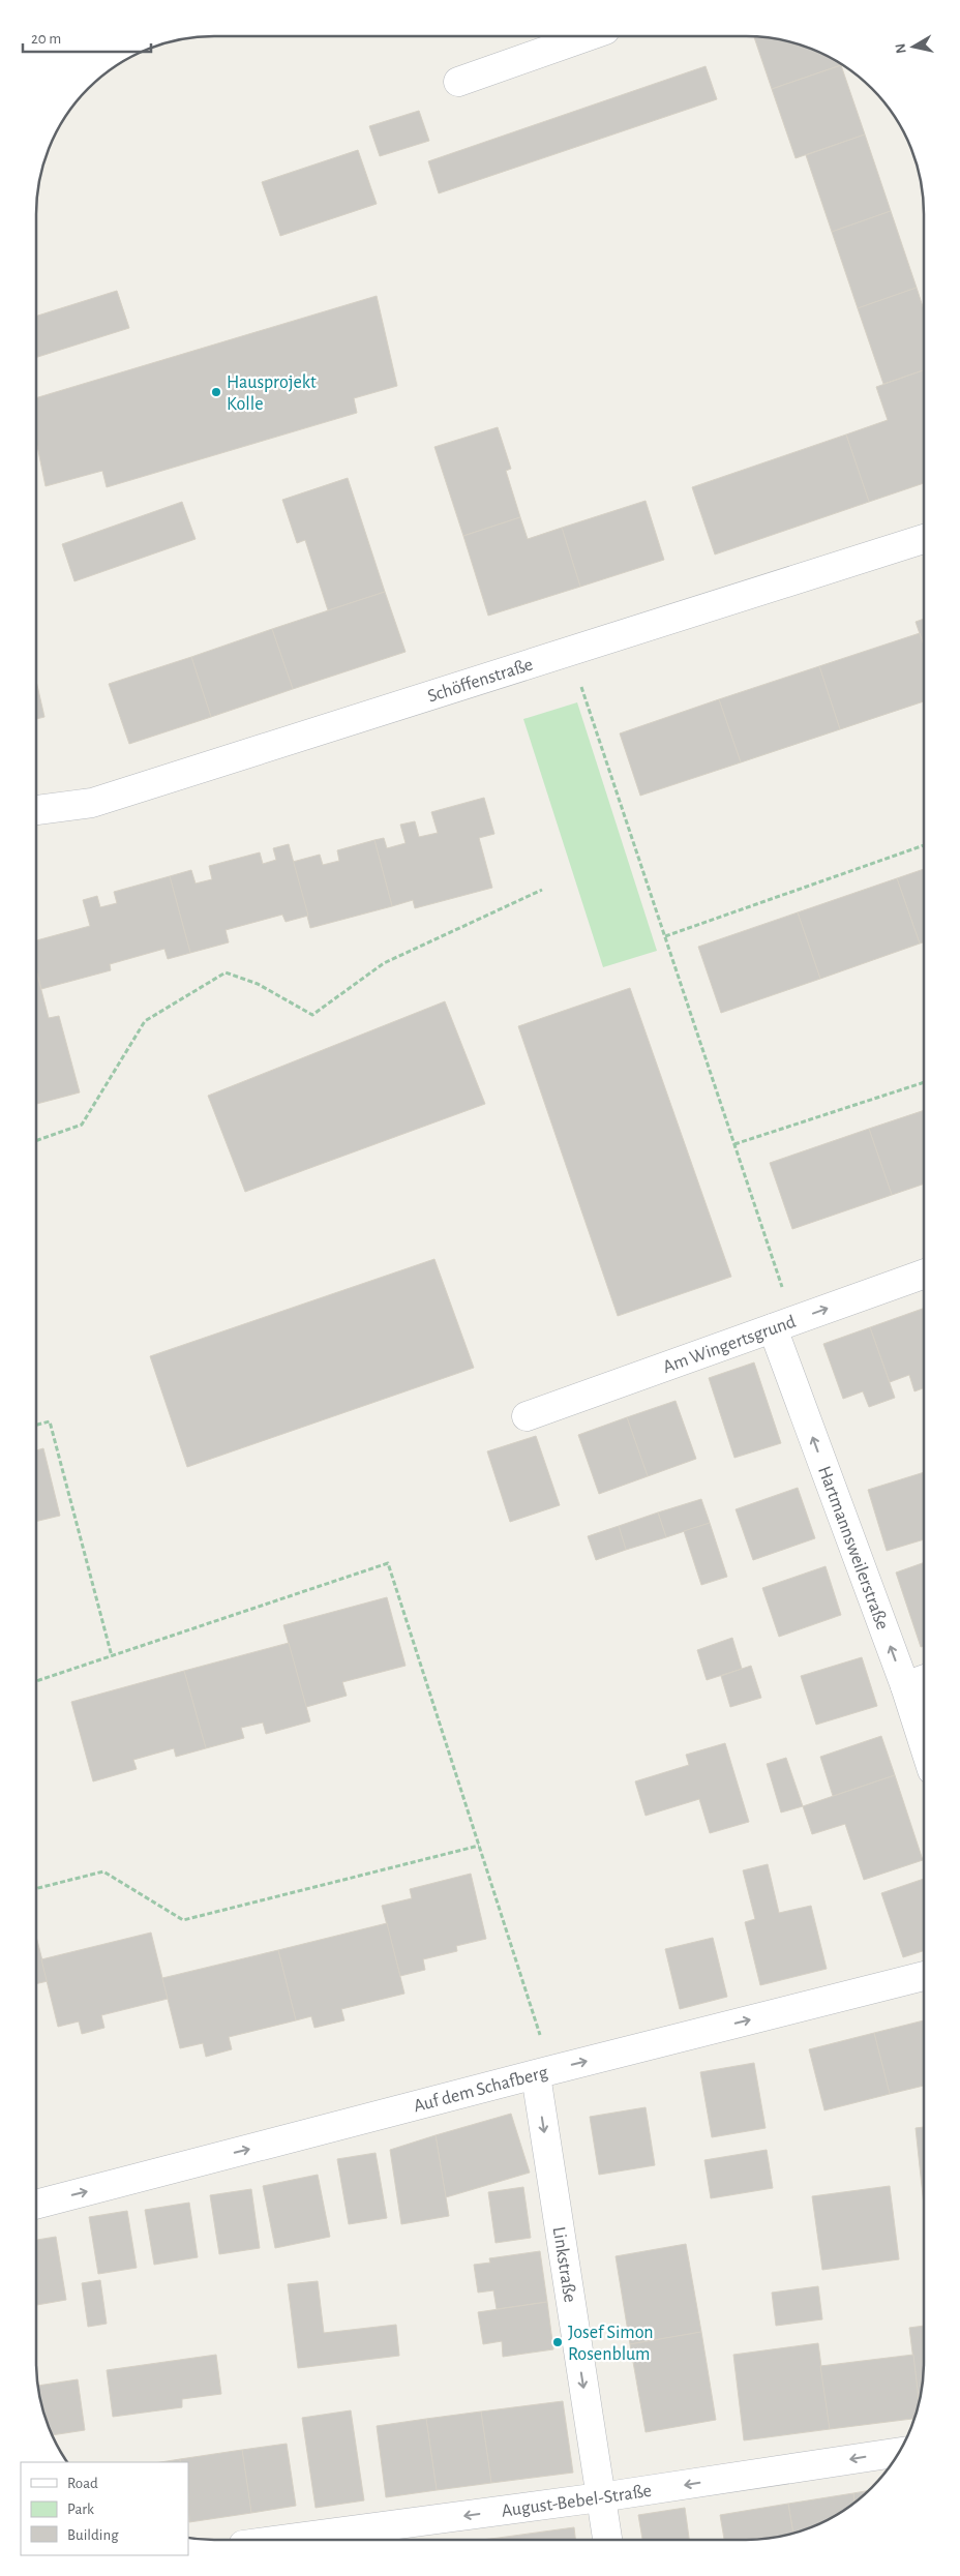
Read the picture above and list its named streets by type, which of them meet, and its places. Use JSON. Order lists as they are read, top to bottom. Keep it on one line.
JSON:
{"streets":{"street":["Schöffenstraße","Am Wingertsgrund","Hartmannsweilerstraße","Auf dem Schafberg","Linkstraße","August-Bebel-Straße"]},"crossings":[["Am Wingertsgrund","Hartmannsweilerstraße"],["Auf dem Schafberg","Linkstraße"],["Linkstraße","August-Bebel-Straße"]],"one_way":["Am Wingertsgrund","Hartmannsweilerstraße","Auf dem Schafberg","Linkstraße","August-Bebel-Straße"],"places":["Hausprojekt Kolle","Josef Simon Rosenblum"],"legend":["Road","Park","Building"],"scale_bar":"20 m","north":"left"}
